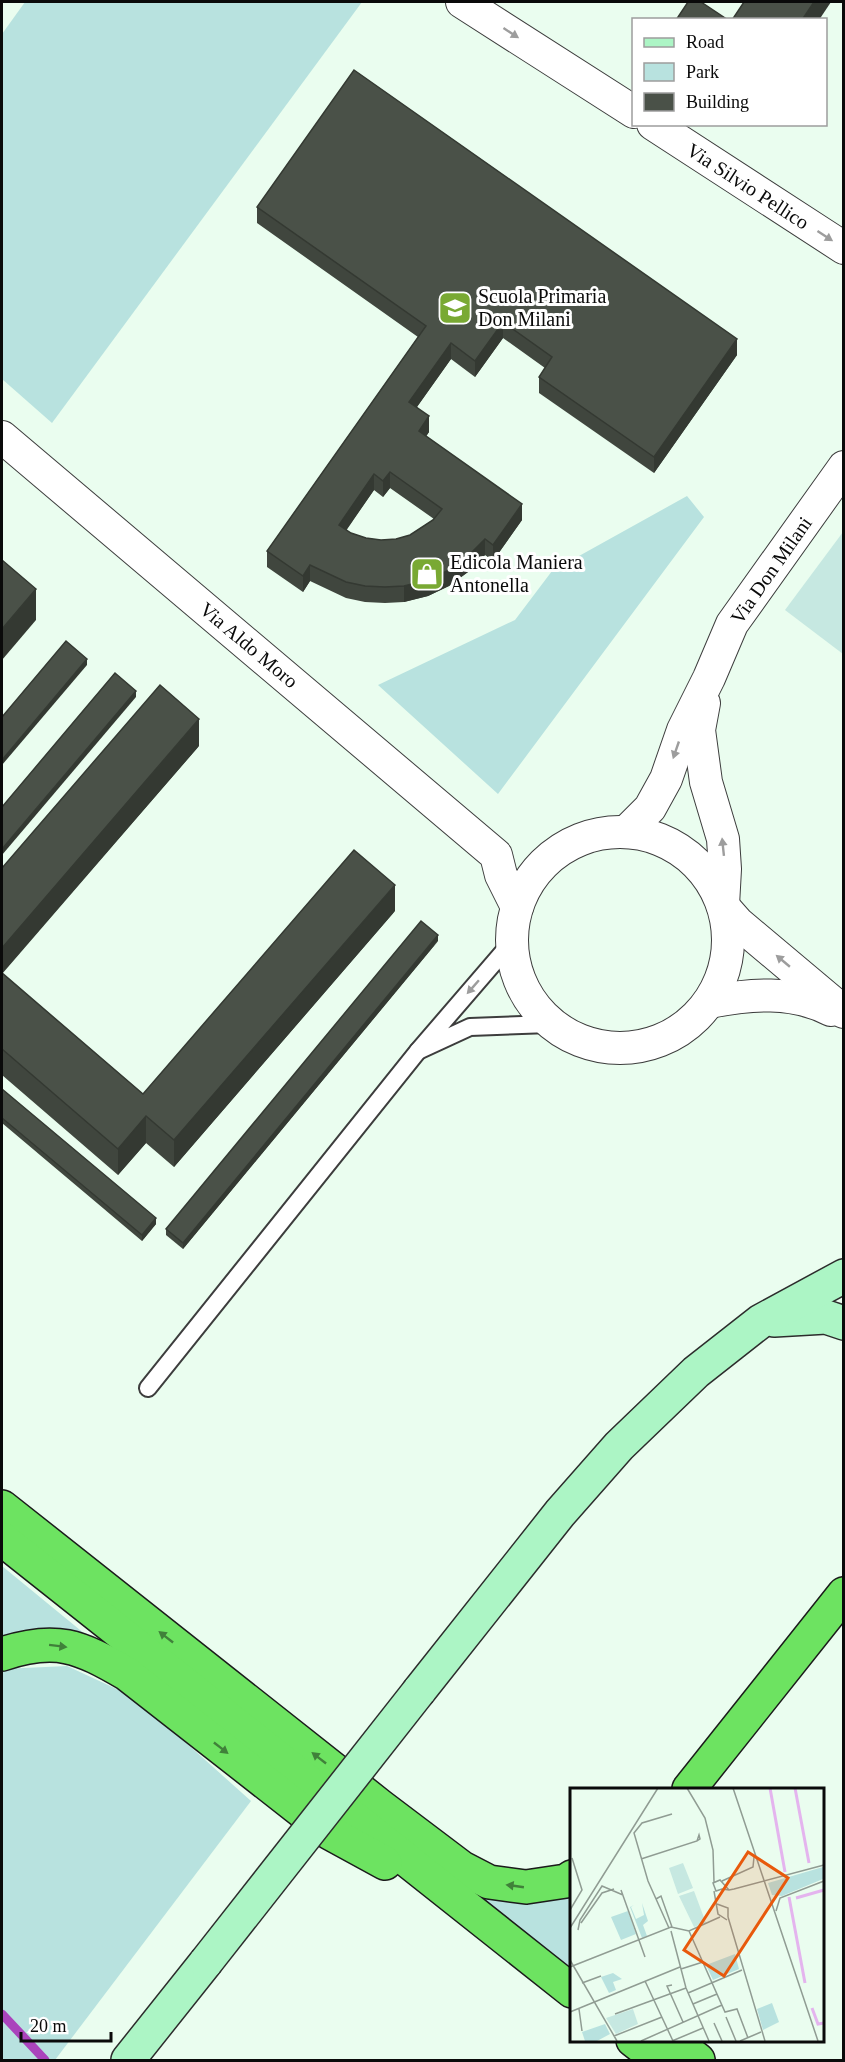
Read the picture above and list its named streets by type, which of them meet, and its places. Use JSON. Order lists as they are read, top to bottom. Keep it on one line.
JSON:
{"streets":{"street":["Via Silvio Pellico","Via Don Milani","Via Aldo Moro"]},"one_way":["Via Silvio Pellico"],"places":{"school or university":["Scuola Primaria Don Milani"],"shop":["Edicola Maniera Antonella"]},"legend":["Road","Park","Building"],"scale_bar":"20 m"}
